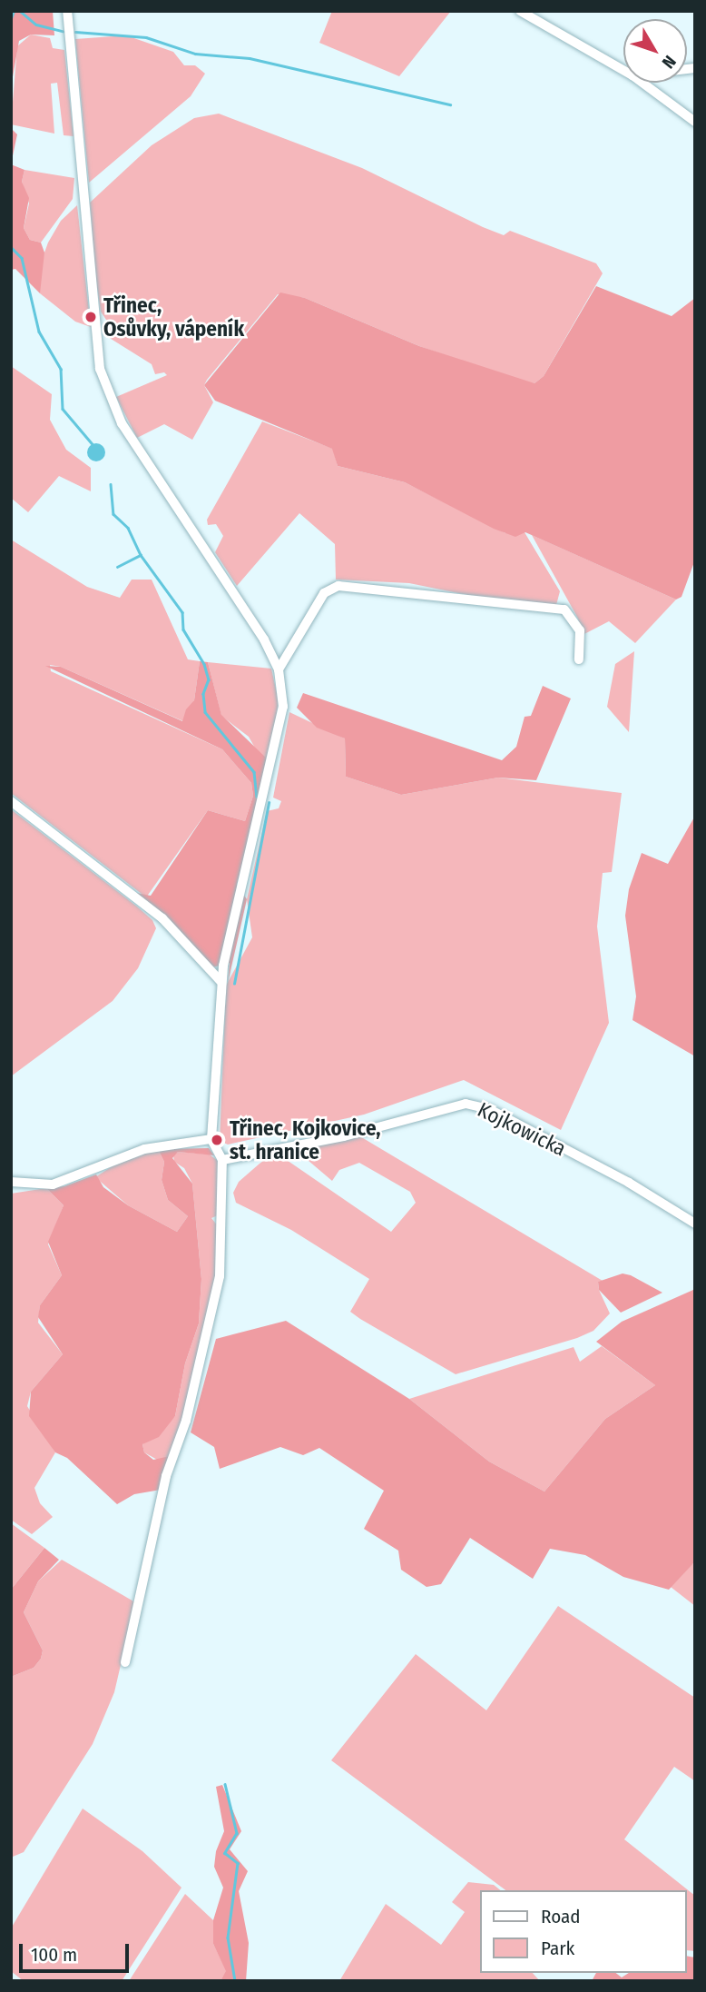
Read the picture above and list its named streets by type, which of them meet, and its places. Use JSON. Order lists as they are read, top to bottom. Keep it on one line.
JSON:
{"streets":{"street":["Kojkowicka"]},"places":["Třinec, Osůvky, vápeník","Třinec, Kojkovice, st. hranice"],"legend":["Road","Park"],"scale_bar":"100 m","north":"bottom right"}
